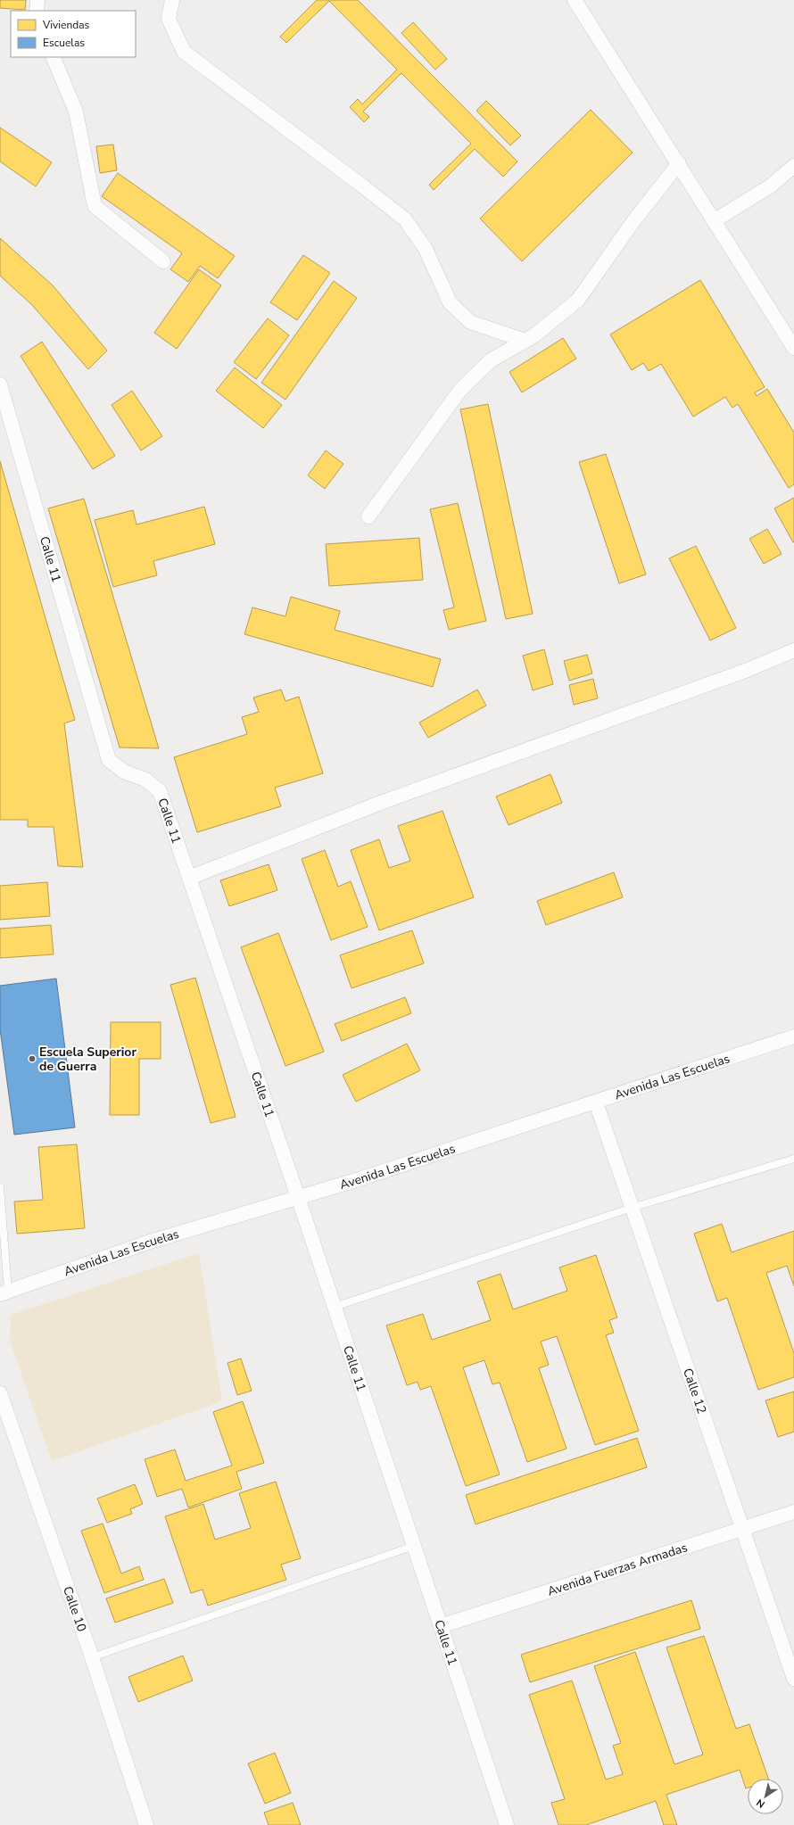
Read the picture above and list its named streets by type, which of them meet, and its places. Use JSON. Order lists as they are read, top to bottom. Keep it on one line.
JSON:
{"streets":{"street":["Calle 11","Avenida Las Escuelas","Calle 12","Avenida Fuerzas Armadas","Calle 10"]},"crossings":[["Calle 11","Avenida Las Escuelas"],["Calle 11","Avenida Fuerzas Armadas"],["Avenida Las Escuelas","Calle 12"],["Calle 12","Avenida Fuerzas Armadas"]],"places":["Escuela Superior de Guerra"],"legend":["Viviendas","Escuelas"],"north":"bottom left"}
